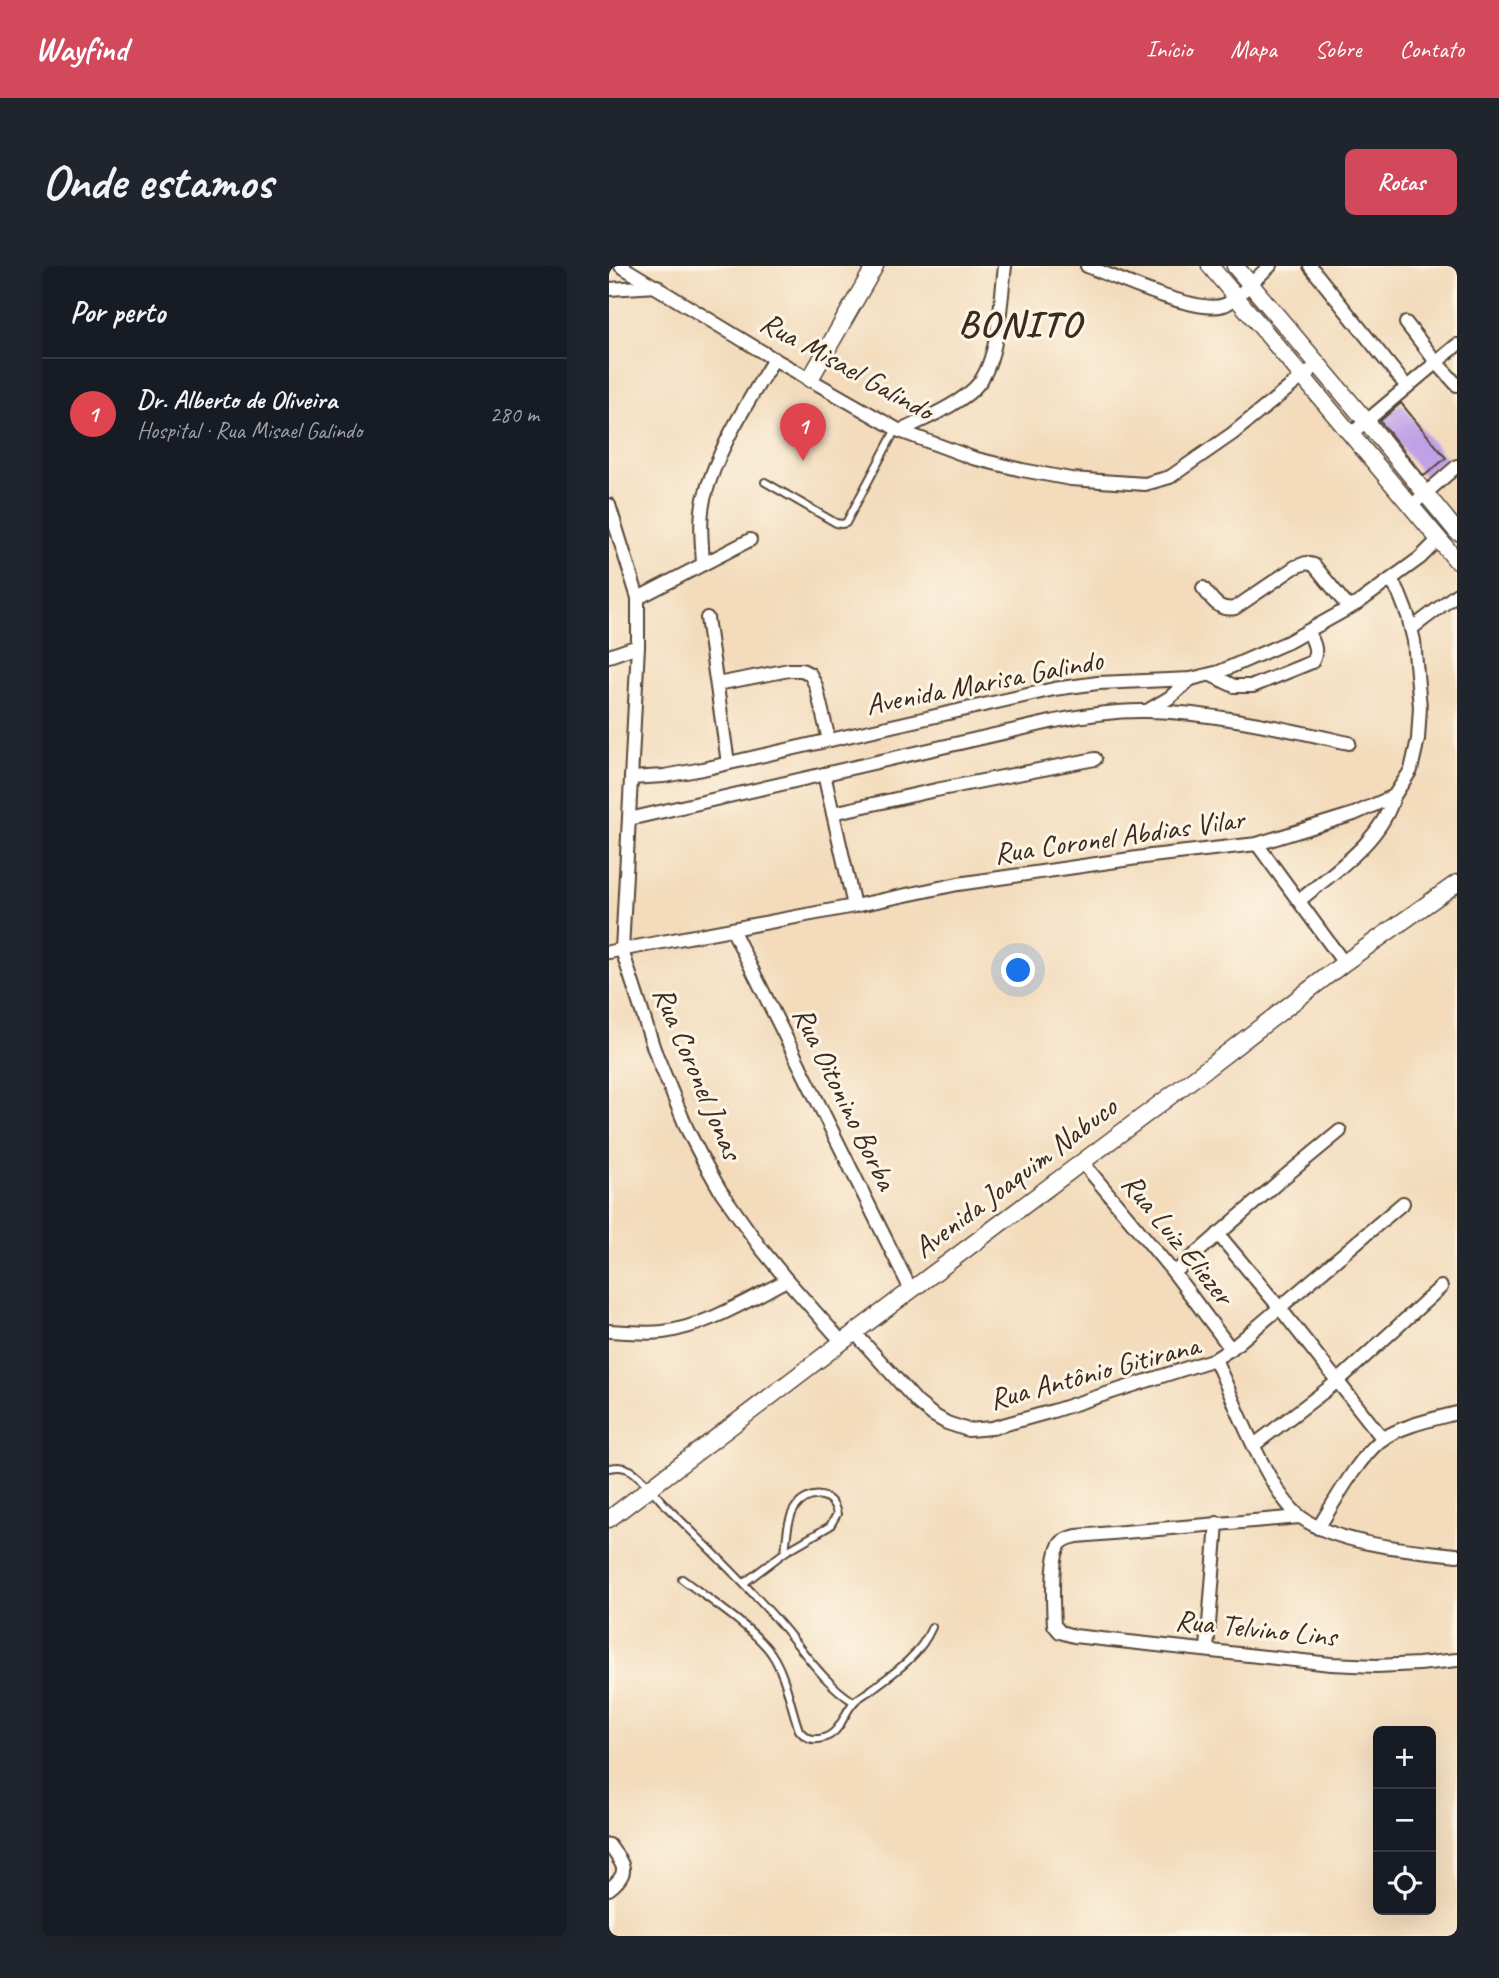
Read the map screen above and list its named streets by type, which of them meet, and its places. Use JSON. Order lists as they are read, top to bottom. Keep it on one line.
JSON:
{"streets":{"street":["Rua Misael Galindo","Avenida Marisa Galindo","Rua Coronel Abdias Vilar","Rua Coronel Jonas","Rua Oitonino Borba","Avenida Joaquim Nabuco","Rua Luiz Eliezer","Rua Antônio Gitirana","Rua Telvino Lins"]},"crossings":[["Rua Coronel Abdias Vilar","Rua Coronel Jonas"],["Rua Coronel Abdias Vilar","Rua Oitonino Borba"],["Rua Coronel Jonas","Avenida Joaquim Nabuco"],["Rua Coronel Jonas","Rua Antônio Gitirana"],["Rua Oitonino Borba","Avenida Joaquim Nabuco"],["Avenida Joaquim Nabuco","Rua Luiz Eliezer"],["Avenida Joaquim Nabuco","Rua Antônio Gitirana"]],"districts":["BONITO"],"page":{"header":"Wayfind","nav":["Início","Mapa","Sobre","Contato"],"buttons":"Rotas","title":"Onde estamos","heading":"Por perto","list":[{"mark":"1","name":"Dr. Alberto de Oliveira","note":"Hospital · Rua Misael Galindo","value":"280 m"}],"pins":"1","map_buttons":["+","−"]}}
